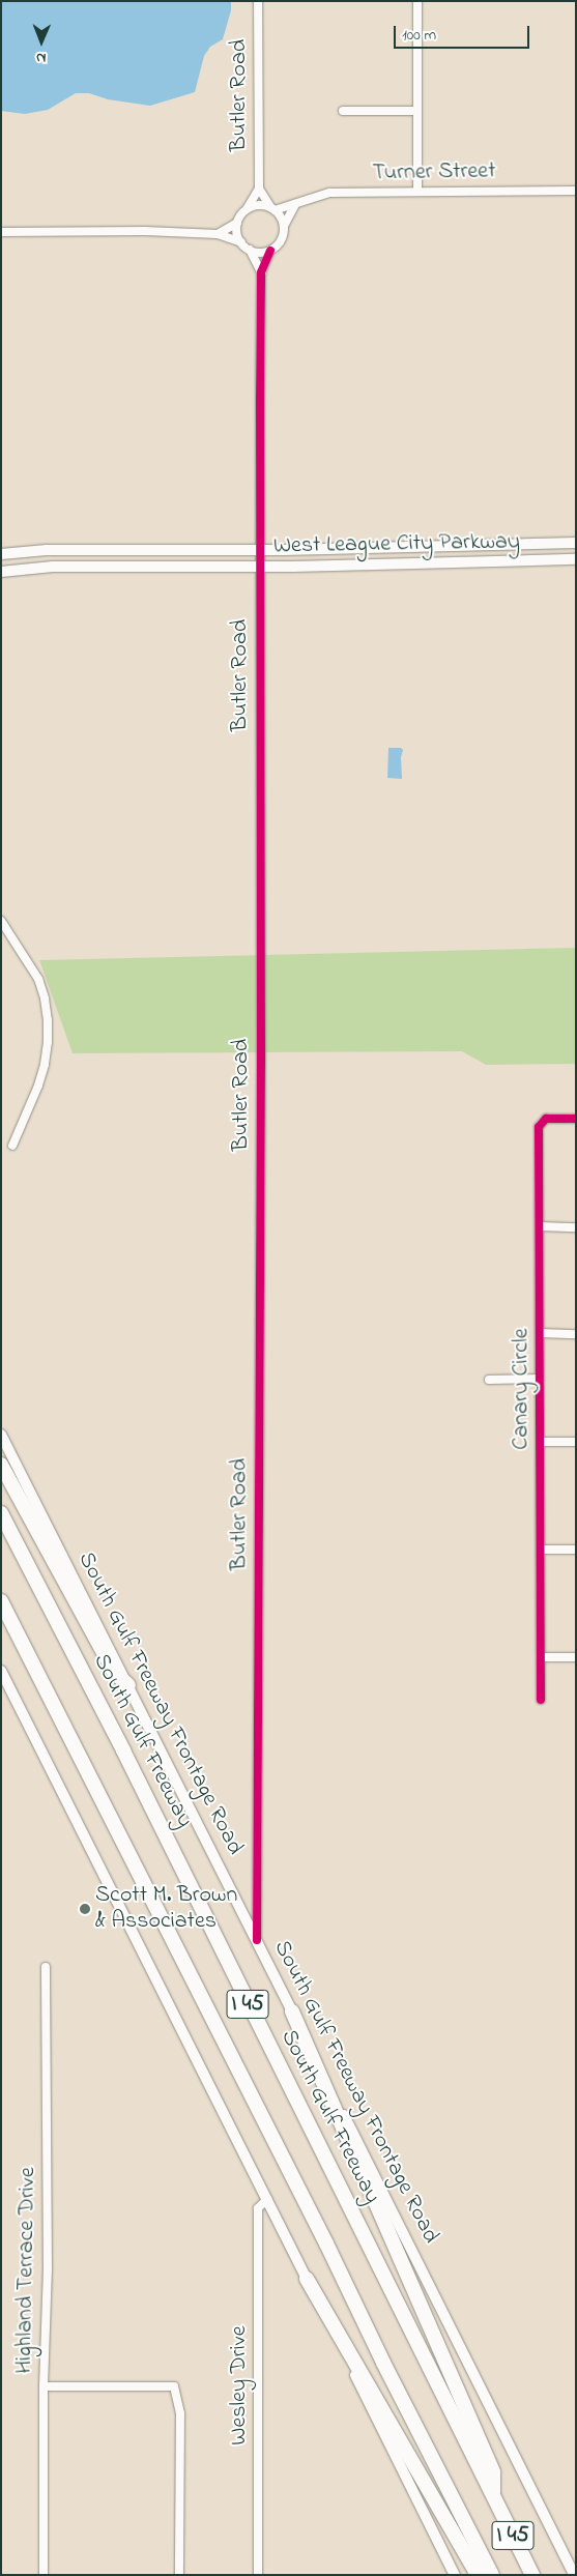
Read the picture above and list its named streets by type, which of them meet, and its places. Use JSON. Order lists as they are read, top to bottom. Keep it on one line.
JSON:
{"streets":{"highway":["South Gulf Freeway","I 45"],"main road":["West League City Parkway","South Gulf Freeway Frontage Road"],"street":["Butler Road","Turner Street","Canary Circle","Highland Terrace Drive","Wesley Drive"]},"crossings":[["Butler Road","Turner Street"],["Butler Road","West League City Parkway"],["Butler Road","South Gulf Freeway Frontage Road"]],"places":["Scott M. Brown & Associates"],"scale_bar":"100 m","north":"bottom"}
